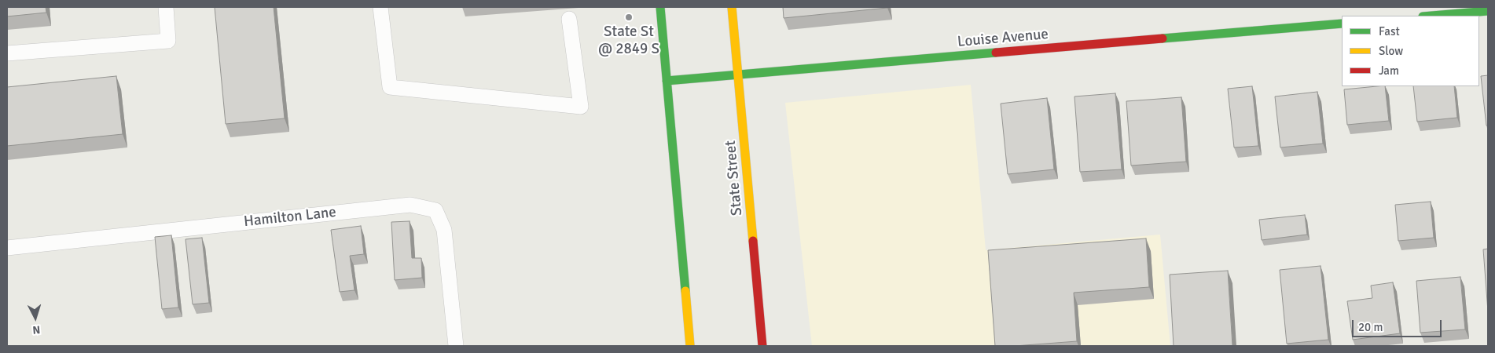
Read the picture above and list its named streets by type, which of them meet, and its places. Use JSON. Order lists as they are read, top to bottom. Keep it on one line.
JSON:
{"streets":{"street":["Louise Avenue","State Street"],"lane":["Hamilton Lane"]},"crossings":[["Louise Avenue","State Street"]],"places":["State St @ 2849 S"],"legend":["Fast","Slow","Jam"],"scale_bar":"20 m","north":"bottom"}
